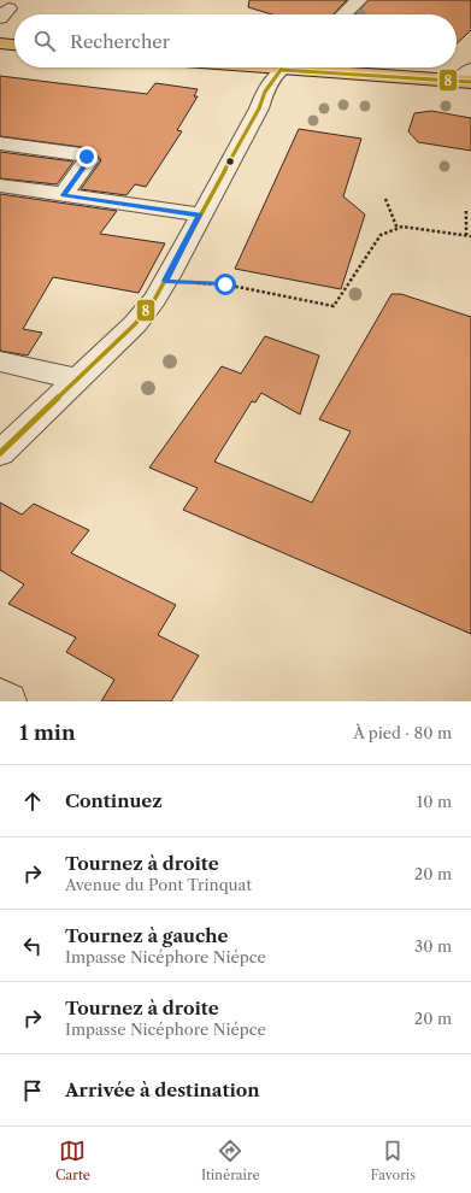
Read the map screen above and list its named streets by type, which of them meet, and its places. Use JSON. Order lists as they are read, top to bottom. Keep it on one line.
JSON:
{"lines":["transit line 8"],"page":{"search":"Rechercher","heading":["1 min","À pied · 80 m"],"list":[["Continuez","10 m"],["Tournez à droite","Avenue du Pont Trinquat","20 m"],["Tournez à gauche","Impasse Nicéphore Niépce","30 m"],["Tournez à droite","Impasse Nicéphore Niépce","20 m"],"Arrivée à destination"],"nav":["Carte","Itinéraire","Favoris"]}}
